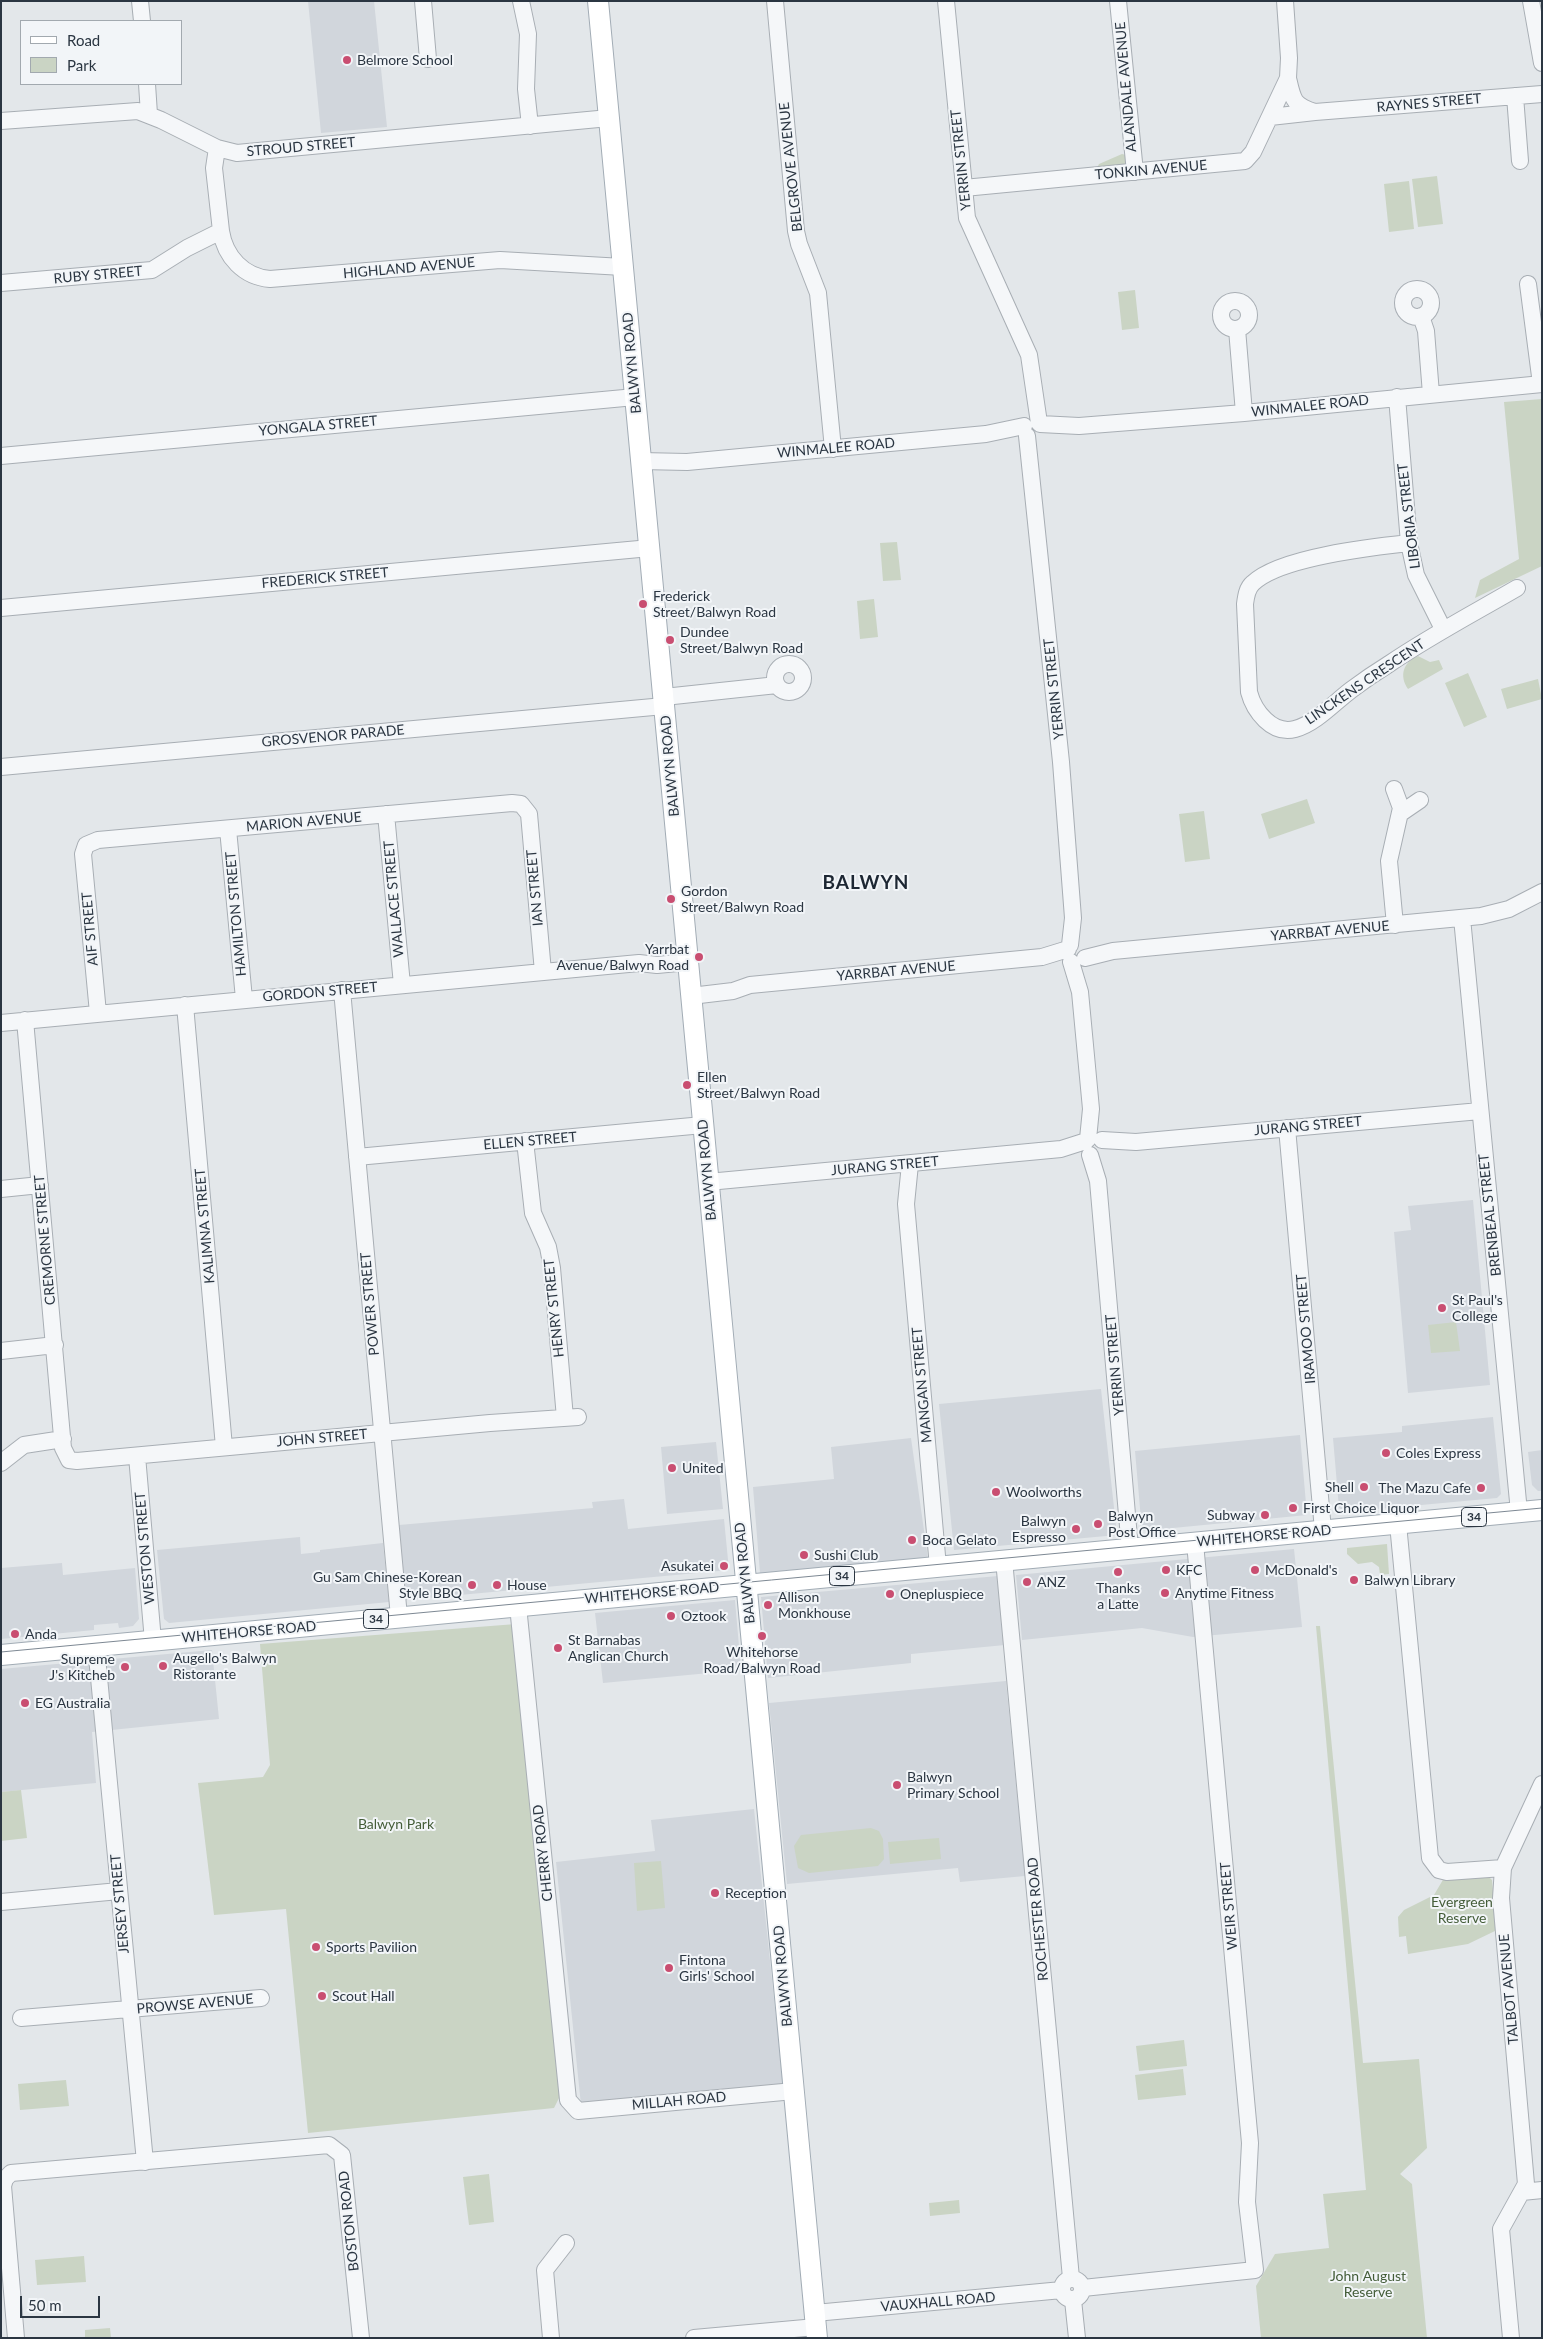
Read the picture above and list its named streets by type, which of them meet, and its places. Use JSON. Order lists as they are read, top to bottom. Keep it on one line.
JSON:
{"streets":{"main road":["BALWYN ROAD","34","WHITEHORSE ROAD"],"street":["ALANDALE AVENUE","RAYNES STREET","STROUD STREET","YERRIN STREET","BELGROVE AVENUE","TONKIN AVENUE","HIGHLAND AVENUE","RUBY STREET","WINMALEE ROAD","YONGALA STREET","LIBORIA STREET","FREDERICK STREET","LINCKENS CRESCENT","GROSVENOR PARADE","MARION AVENUE","IAN STREET","WALLACE STREET","HAMILTON STREET","AIF STREET","YARRBAT AVENUE","GORDON STREET","JURANG STREET","ELLEN STREET","BRENBEAL STREET","KALIMNA STREET","CREMORNE STREET","POWER STREET","HENRY STREET","IRAMOO STREET","MANGAN STREET","JOHN STREET","WESTON STREET","CHERRY ROAD","JERSEY STREET","WEIR STREET","ROCHESTER ROAD","TALBOT AVENUE","PROWSE AVENUE","MILLAH ROAD","BOSTON ROAD","VAUXHALL ROAD"]},"crossings":[["ALANDALE AVENUE","TONKIN AVENUE"],["RAYNES STREET","TONKIN AVENUE"],["STROUD STREET","BALWYN ROAD"],["YERRIN STREET","TONKIN AVENUE"],["YERRIN STREET","WINMALEE ROAD"],["YERRIN STREET","YARRBAT AVENUE"],["YERRIN STREET","JURANG STREET"],["YERRIN STREET","WHITEHORSE ROAD"],["BELGROVE AVENUE","WINMALEE ROAD"],["HIGHLAND AVENUE","RUBY STREET"],["HIGHLAND AVENUE","BALWYN ROAD"],["BALWYN ROAD","WINMALEE ROAD"],["BALWYN ROAD","YONGALA STREET"],["BALWYN ROAD","FREDERICK STREET"],["BALWYN ROAD","GROSVENOR PARADE"],["BALWYN ROAD","YARRBAT AVENUE"],["BALWYN ROAD","GORDON STREET"],["BALWYN ROAD","JURANG STREET"],["BALWYN ROAD","ELLEN STREET"],["BALWYN ROAD","WHITEHORSE ROAD"],["BALWYN ROAD","MILLAH ROAD"],["BALWYN ROAD","VAUXHALL ROAD"],["WINMALEE ROAD","LIBORIA STREET"],["LIBORIA STREET","LINCKENS CRESCENT"],["MARION AVENUE","IAN STREET"],["MARION AVENUE","WALLACE STREET"],["MARION AVENUE","HAMILTON STREET"],["MARION AVENUE","AIF STREET"],["IAN STREET","GORDON STREET"],["WALLACE STREET","GORDON STREET"],["HAMILTON STREET","GORDON STREET"],["AIF STREET","GORDON STREET"],["YARRBAT AVENUE","BRENBEAL STREET"],["GORDON STREET","KALIMNA STREET"],["GORDON STREET","CREMORNE STREET"],["GORDON STREET","POWER STREET"],["JURANG STREET","BRENBEAL STREET"],["JURANG STREET","IRAMOO STREET"],["JURANG STREET","MANGAN STREET"],["ELLEN STREET","POWER STREET"],["ELLEN STREET","HENRY STREET"],["BRENBEAL STREET","WHITEHORSE ROAD"],["KALIMNA STREET","JOHN STREET"],["CREMORNE STREET","JOHN STREET"],["POWER STREET","JOHN STREET"],["POWER STREET","WHITEHORSE ROAD"],["HENRY STREET","JOHN STREET"],["IRAMOO STREET","WHITEHORSE ROAD"],["MANGAN STREET","WHITEHORSE ROAD"],["JOHN STREET","WESTON STREET"],["WHITEHORSE ROAD","WESTON STREET"],["WHITEHORSE ROAD","CHERRY ROAD"],["WHITEHORSE ROAD","JERSEY STREET"],["WHITEHORSE ROAD","WEIR STREET"],["WHITEHORSE ROAD","ROCHESTER ROAD"],["CHERRY ROAD","MILLAH ROAD"],["JERSEY STREET","PROWSE AVENUE"],["JERSEY STREET","BOSTON ROAD"],["WEIR STREET","VAUXHALL ROAD"],["ROCHESTER ROAD","VAUXHALL ROAD"]],"districts":["BALWYN"],"parks":["Balwyn Park","Evergreen Reserve","John August Reserve"],"places":["Belmore School","Frederick Street/Balwyn Road","Dundee Street/Balwyn Road","Gordon Street/Balwyn Road","Yarrbat Avenue/Balwyn Road","Ellen Street/Balwyn Road","St Paul's College","Coles Express","United","Shell","The Mazu Cafe","Woolworths","First Choice Liquor","Subway","Balwyn Post Office","Balwyn Espresso","Boca Gelato","Sushi Club","Asukatei","KFC","McDonald's","Thanks a Latte","Balwyn Library","ANZ","Gu Sam Chinese-Korean Style BBQ","House","Anytime Fitness","Onepluspiece","Allison Monkhouse","Oztook","Anda","Whitehorse Road/Balwyn Road","St Barnabas Anglican Church","Augello's Balwyn Ristorante","Supreme J's Kitcheb","EG Australia","Balwyn Primary School","Reception","Sports Pavilion","Fintona Girls' School","Scout Hall"],"legend":["Road","Park"],"scale_bar":"50 m"}
